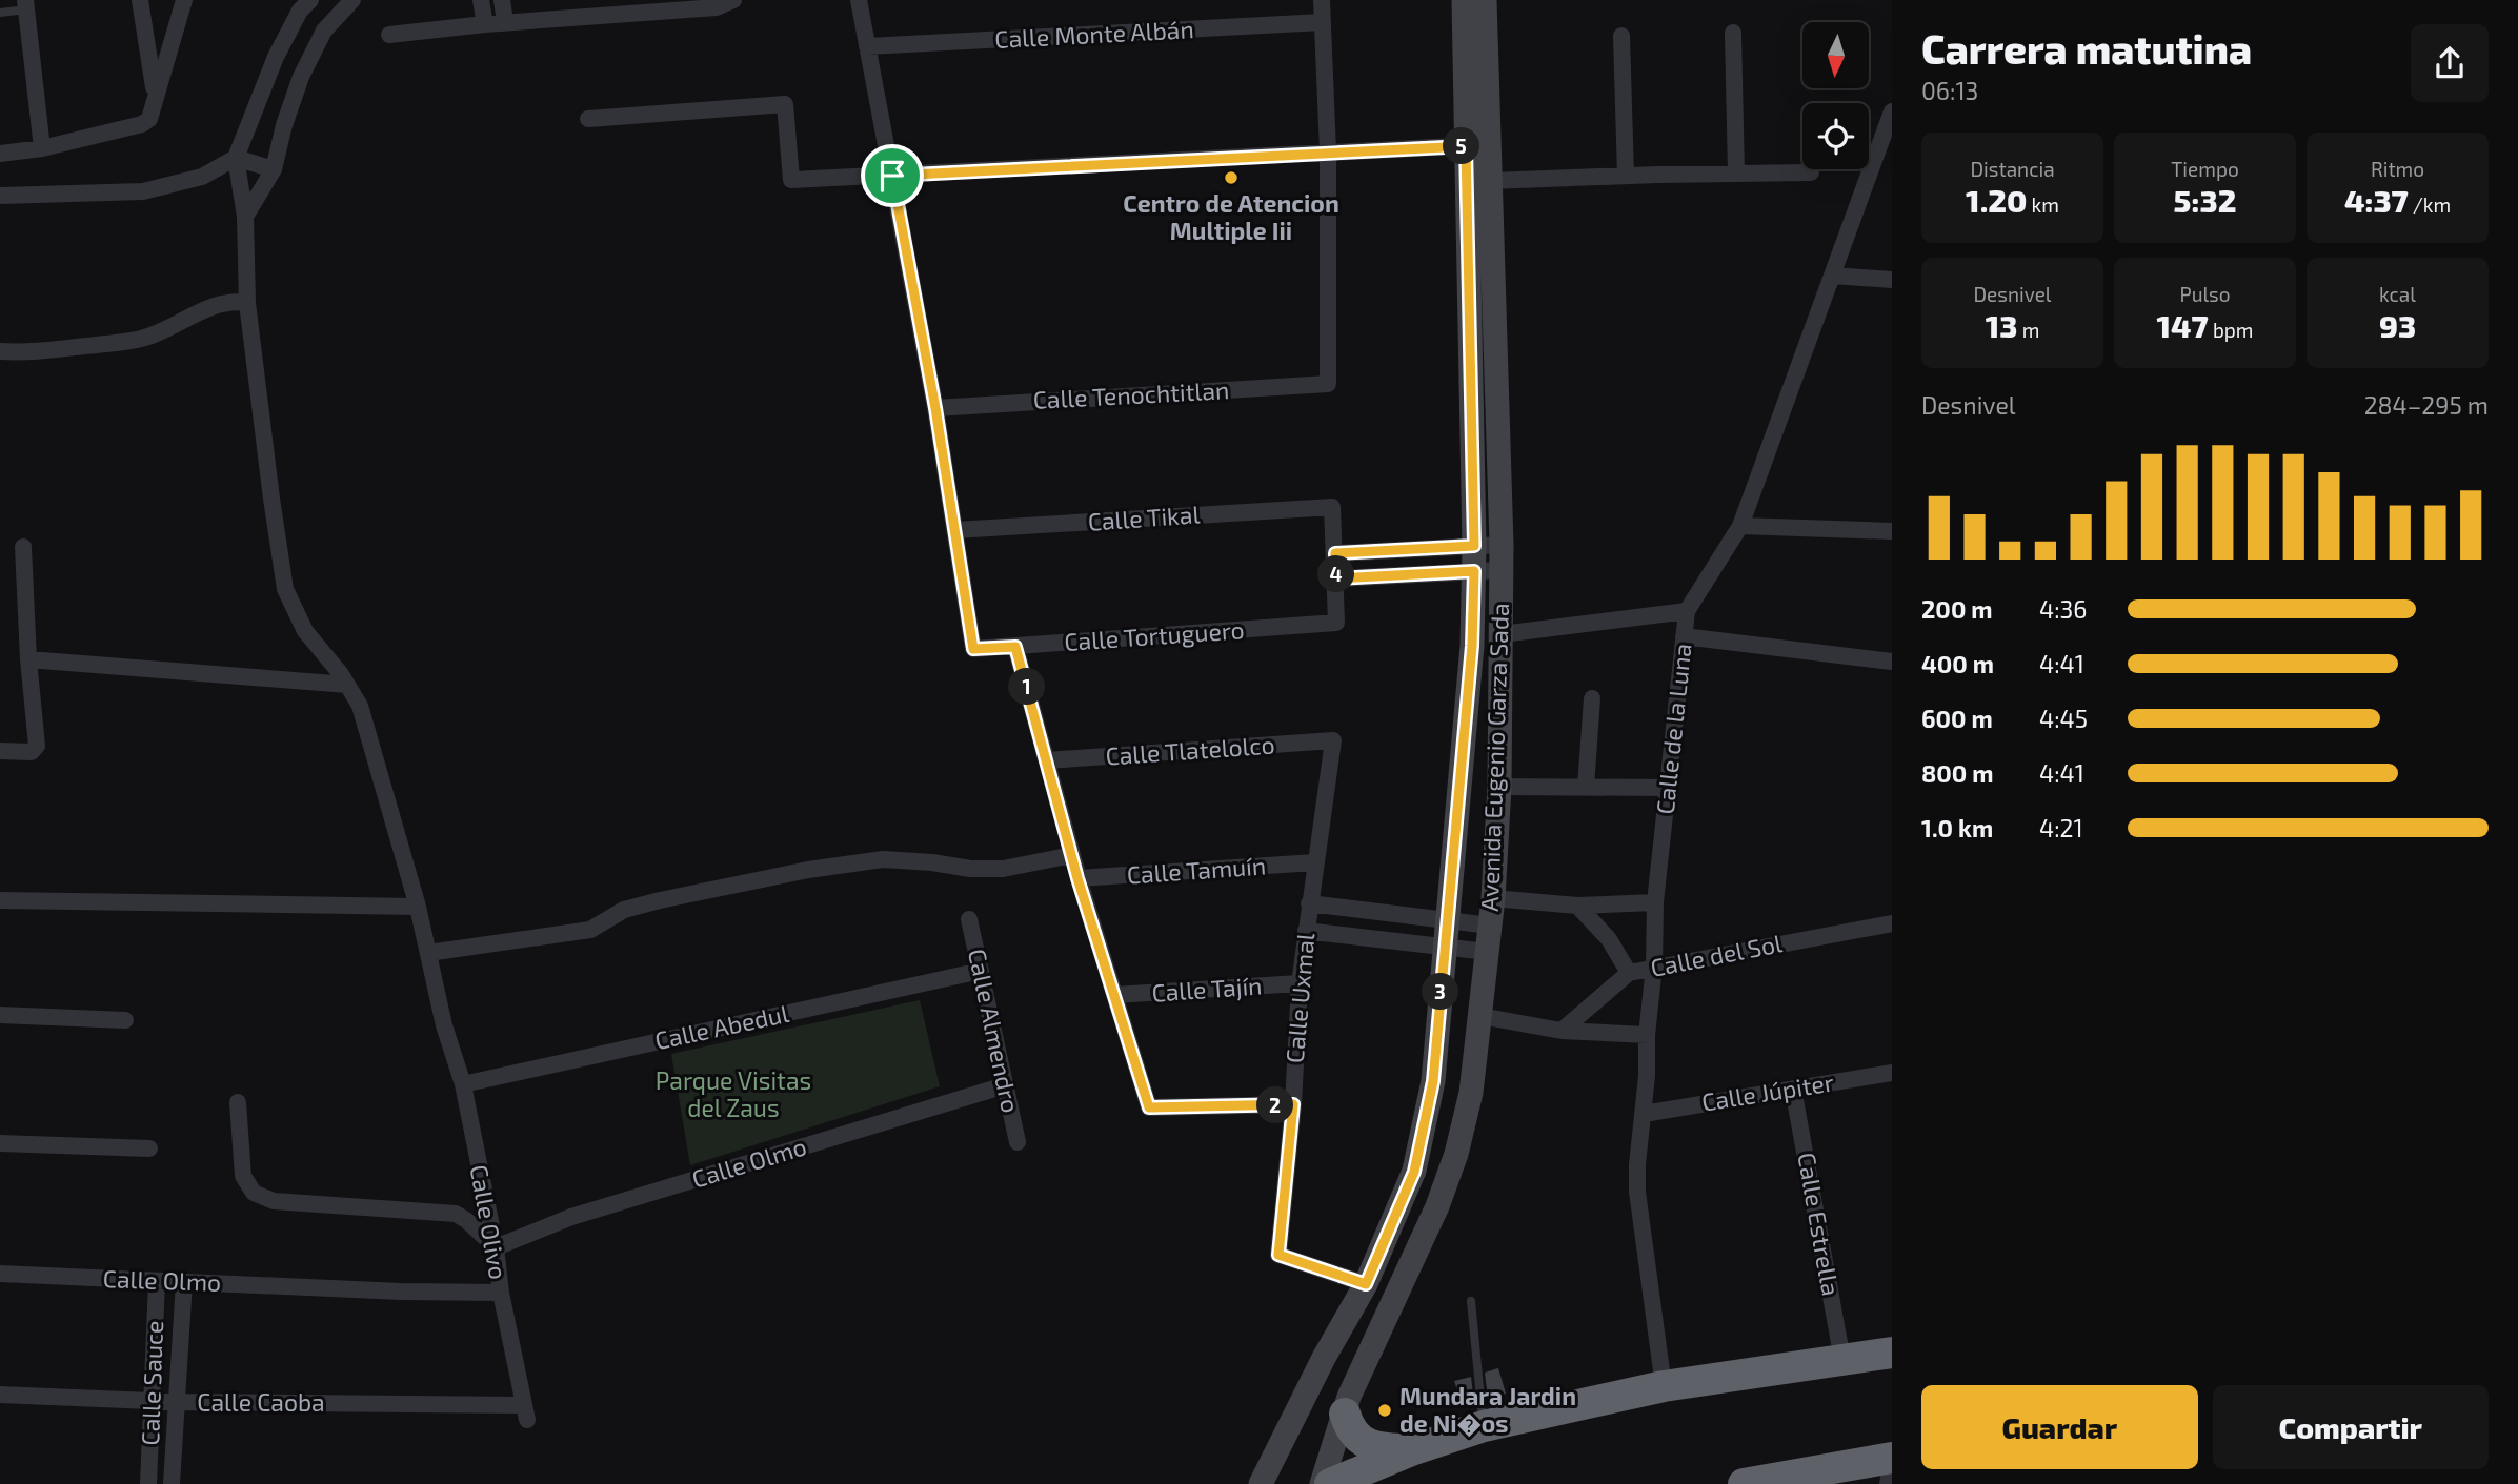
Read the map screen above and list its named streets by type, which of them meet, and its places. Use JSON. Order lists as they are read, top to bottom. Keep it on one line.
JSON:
{"streets":{"main road":["Avenida Eugenio Garza Sada"],"street":["Calle Monte Albán","Calle Tenochtitlan","Calle Tikal","Calle Tortuguero","Calle de la Luna","Calle Tlatelolco","Calle Tamuín","Calle del Sol","Calle Tajín","Calle Uxmal","Calle Abedul","Calle Almendro","Calle Júpiter","Calle Olmo","Calle Olivo","Calle Estrella","Calle Sauce","Calle Caoba"]},"crossings":[["Calle Tikal","Calle Tortuguero"],["Calle de la Luna","Calle del Sol"],["Calle de la Luna","Calle Júpiter"],["Calle Tlatelolco","Calle Uxmal"],["Avenida Eugenio Garza Sada","Calle Uxmal"],["Calle Tamuín","Calle Uxmal"],["Calle Tajín","Calle Uxmal"],["Calle Abedul","Calle Almendro"],["Calle Abedul","Calle Olivo"],["Calle Almendro","Calle Olmo"],["Calle Júpiter","Calle Estrella"],["Calle Olmo","Calle Olivo"],["Calle Olmo","Calle Sauce"],["Calle Olivo","Calle Caoba"],["Calle Sauce","Calle Caoba"]],"parks":["Parque Visitas del Zaus"],"places":["Centro de Atencion Multiple Iii","Mundara Jardin de Ni�os"],"north":"bottom","page":{"heading":["Carrera matutina","06:13"],"stats":[["Distancia","1.20 km"],["Tiempo","5:32"],["Ritmo","4:37 /km"],["Desnivel","13 m"],["Pulso","147 bpm"],["kcal","93"]],"pins":["5","4","1","3","2"],"chart":["Desnivel","284–295 m"],"list":[{"name":"200 m","note":"4:36"},{"name":"400 m","note":"4:41"},{"name":"600 m","note":"4:45"},{"name":"800 m","note":"4:41"},{"name":"1.0 km","note":"4:21"}],"buttons":["Guardar","Compartir"]}}
